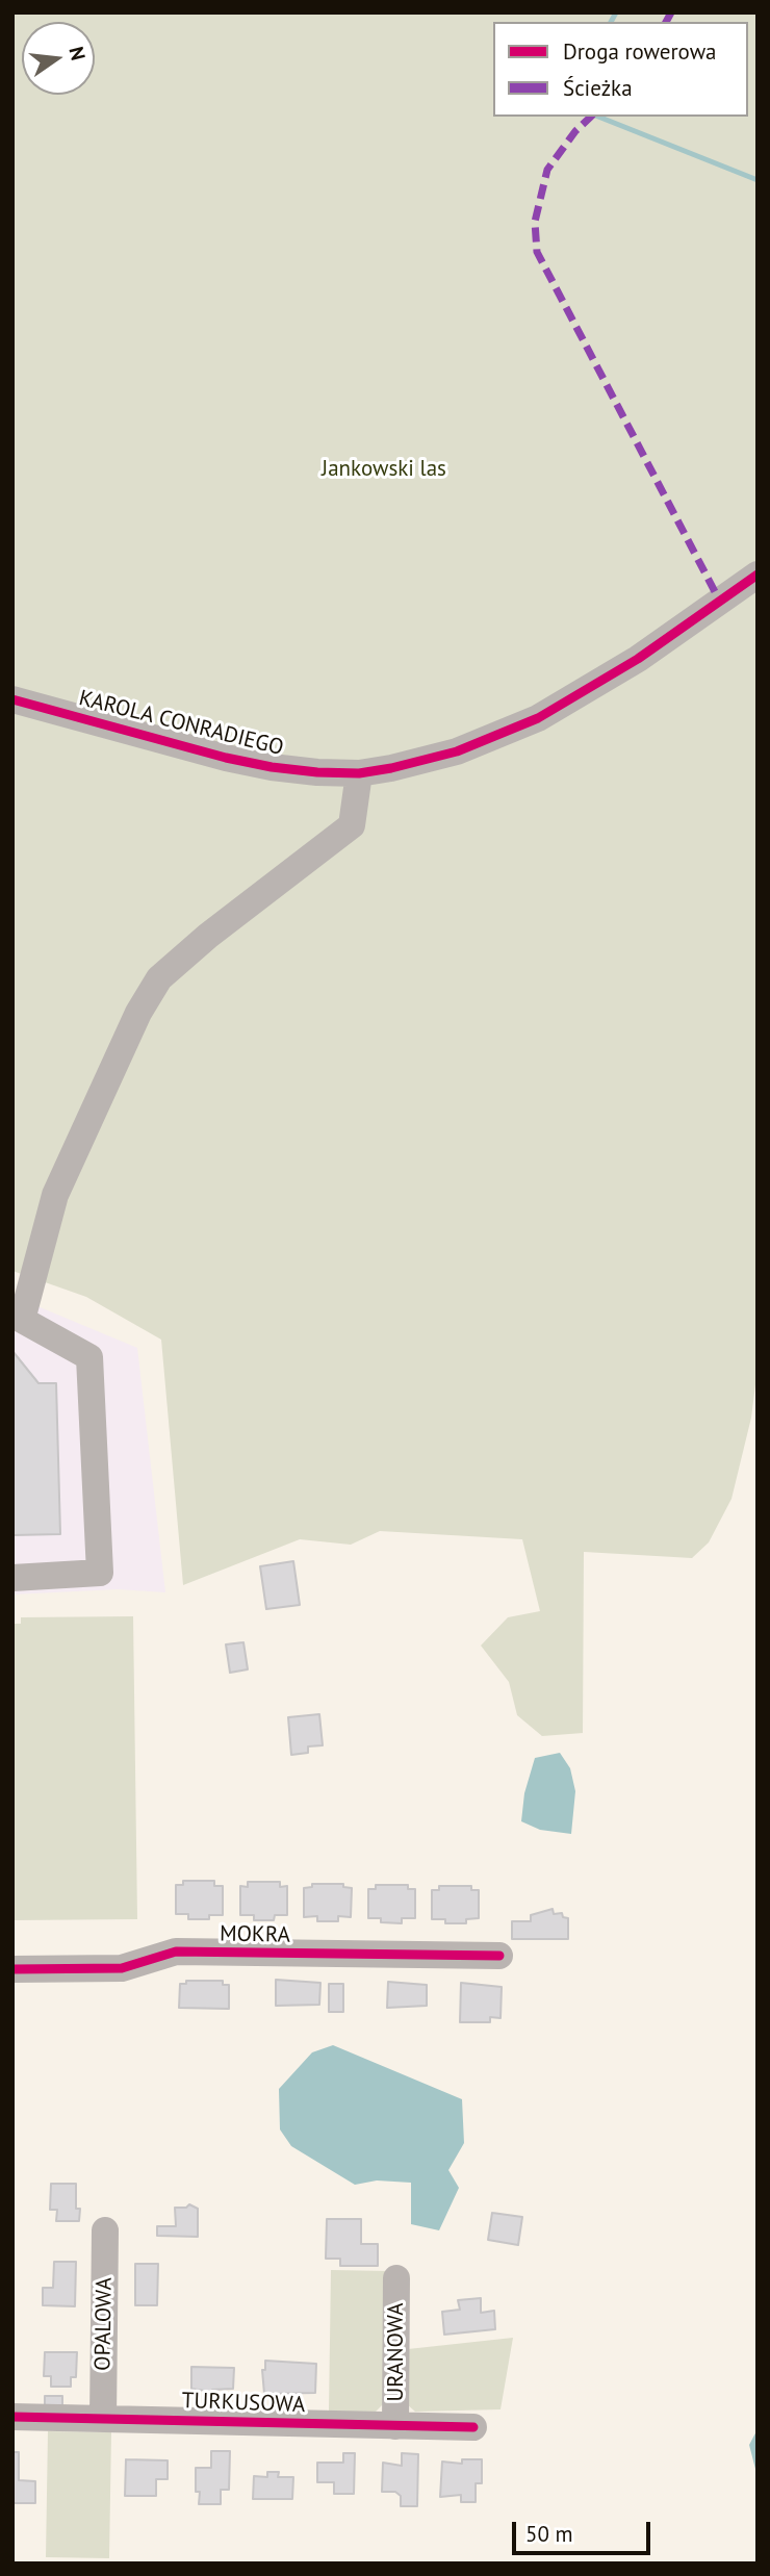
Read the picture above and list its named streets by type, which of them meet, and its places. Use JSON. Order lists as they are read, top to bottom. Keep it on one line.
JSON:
{"streets":{"street":["KAROLA CONRADIEGO","MOKRA","OPALOWA","URANOWA","TURKUSOWA"]},"crossings":[["OPALOWA","TURKUSOWA"],["URANOWA","TURKUSOWA"]],"parks":["Jankowski las"],"legend":["Droga rowerowa","Ścieżka"],"scale_bar":"50 m","north":"right"}
